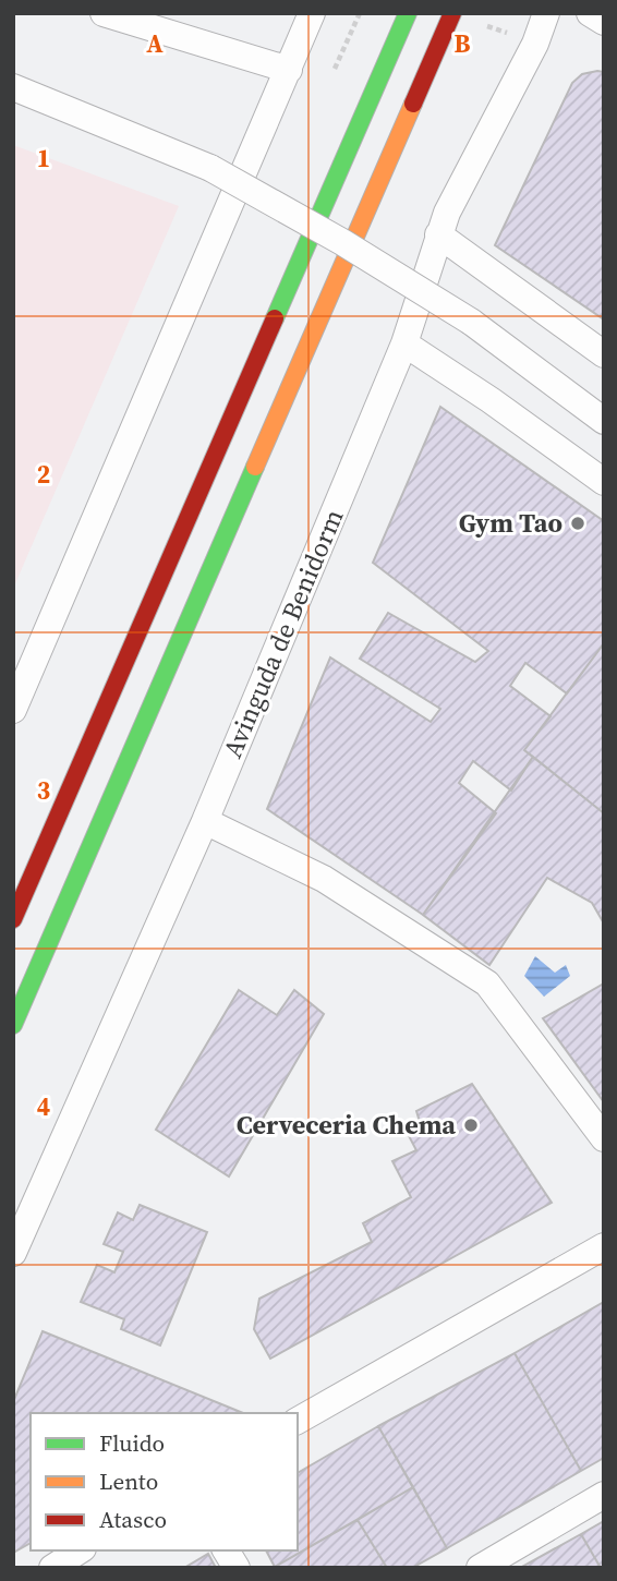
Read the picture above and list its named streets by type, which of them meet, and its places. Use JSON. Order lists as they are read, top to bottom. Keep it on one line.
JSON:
{"streets":{"street":["Avinguda de Benidorm"]},"places":["Gym Tao","Cerveceria Chema"],"legend":["Fluido","Lento","Atasco"],"grid":{"columns":["A","B"],"rows":["1","2","3","4"]}}
